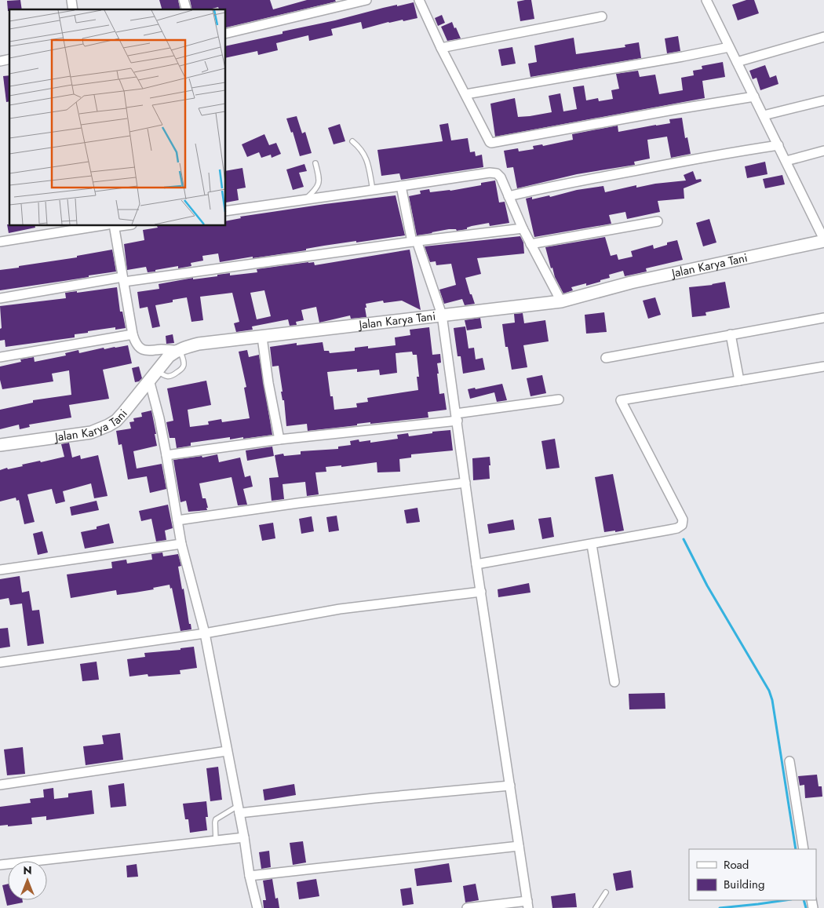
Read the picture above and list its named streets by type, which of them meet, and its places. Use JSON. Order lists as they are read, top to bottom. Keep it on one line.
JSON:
{"streets":{"street":["Jalan Karya Tani"]},"legend":["Road","Building"],"north":"top"}
